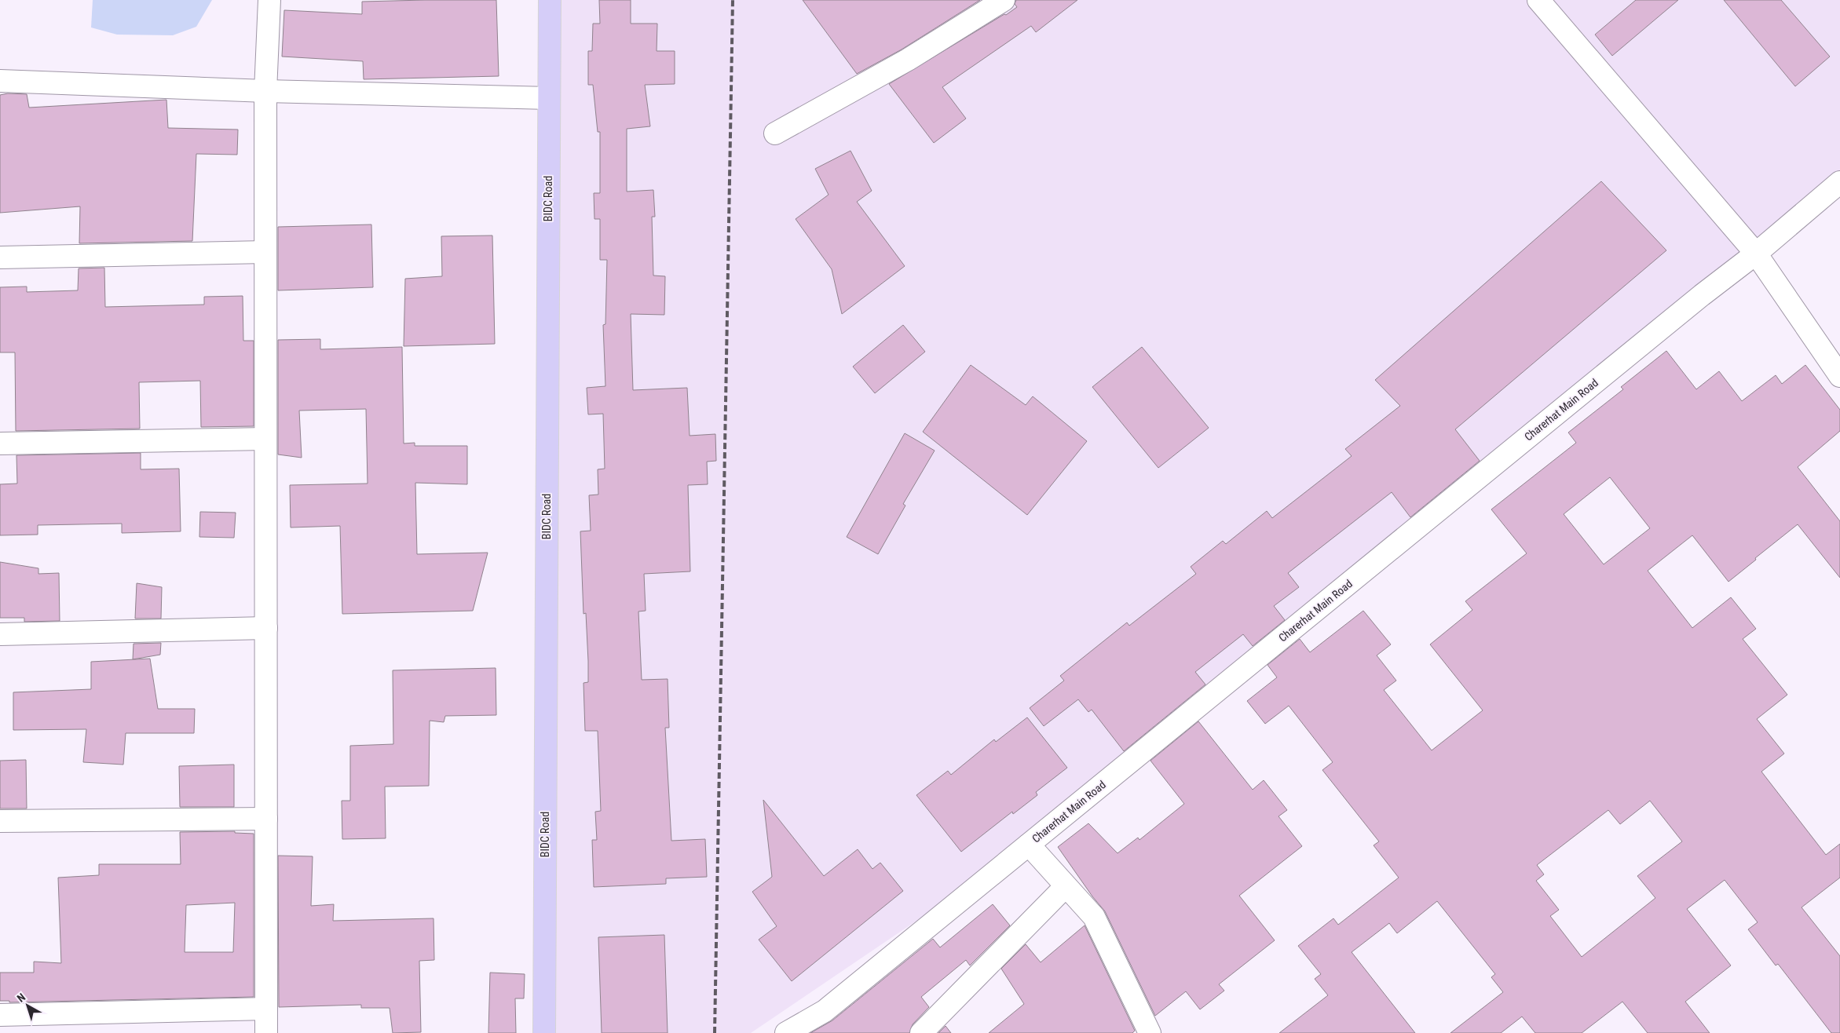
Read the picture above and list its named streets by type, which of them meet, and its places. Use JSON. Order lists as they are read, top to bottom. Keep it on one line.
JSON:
{"streets":{"main road":["BIDC Road"],"street":["Charerhat Main Road"]},"north":"top left"}
